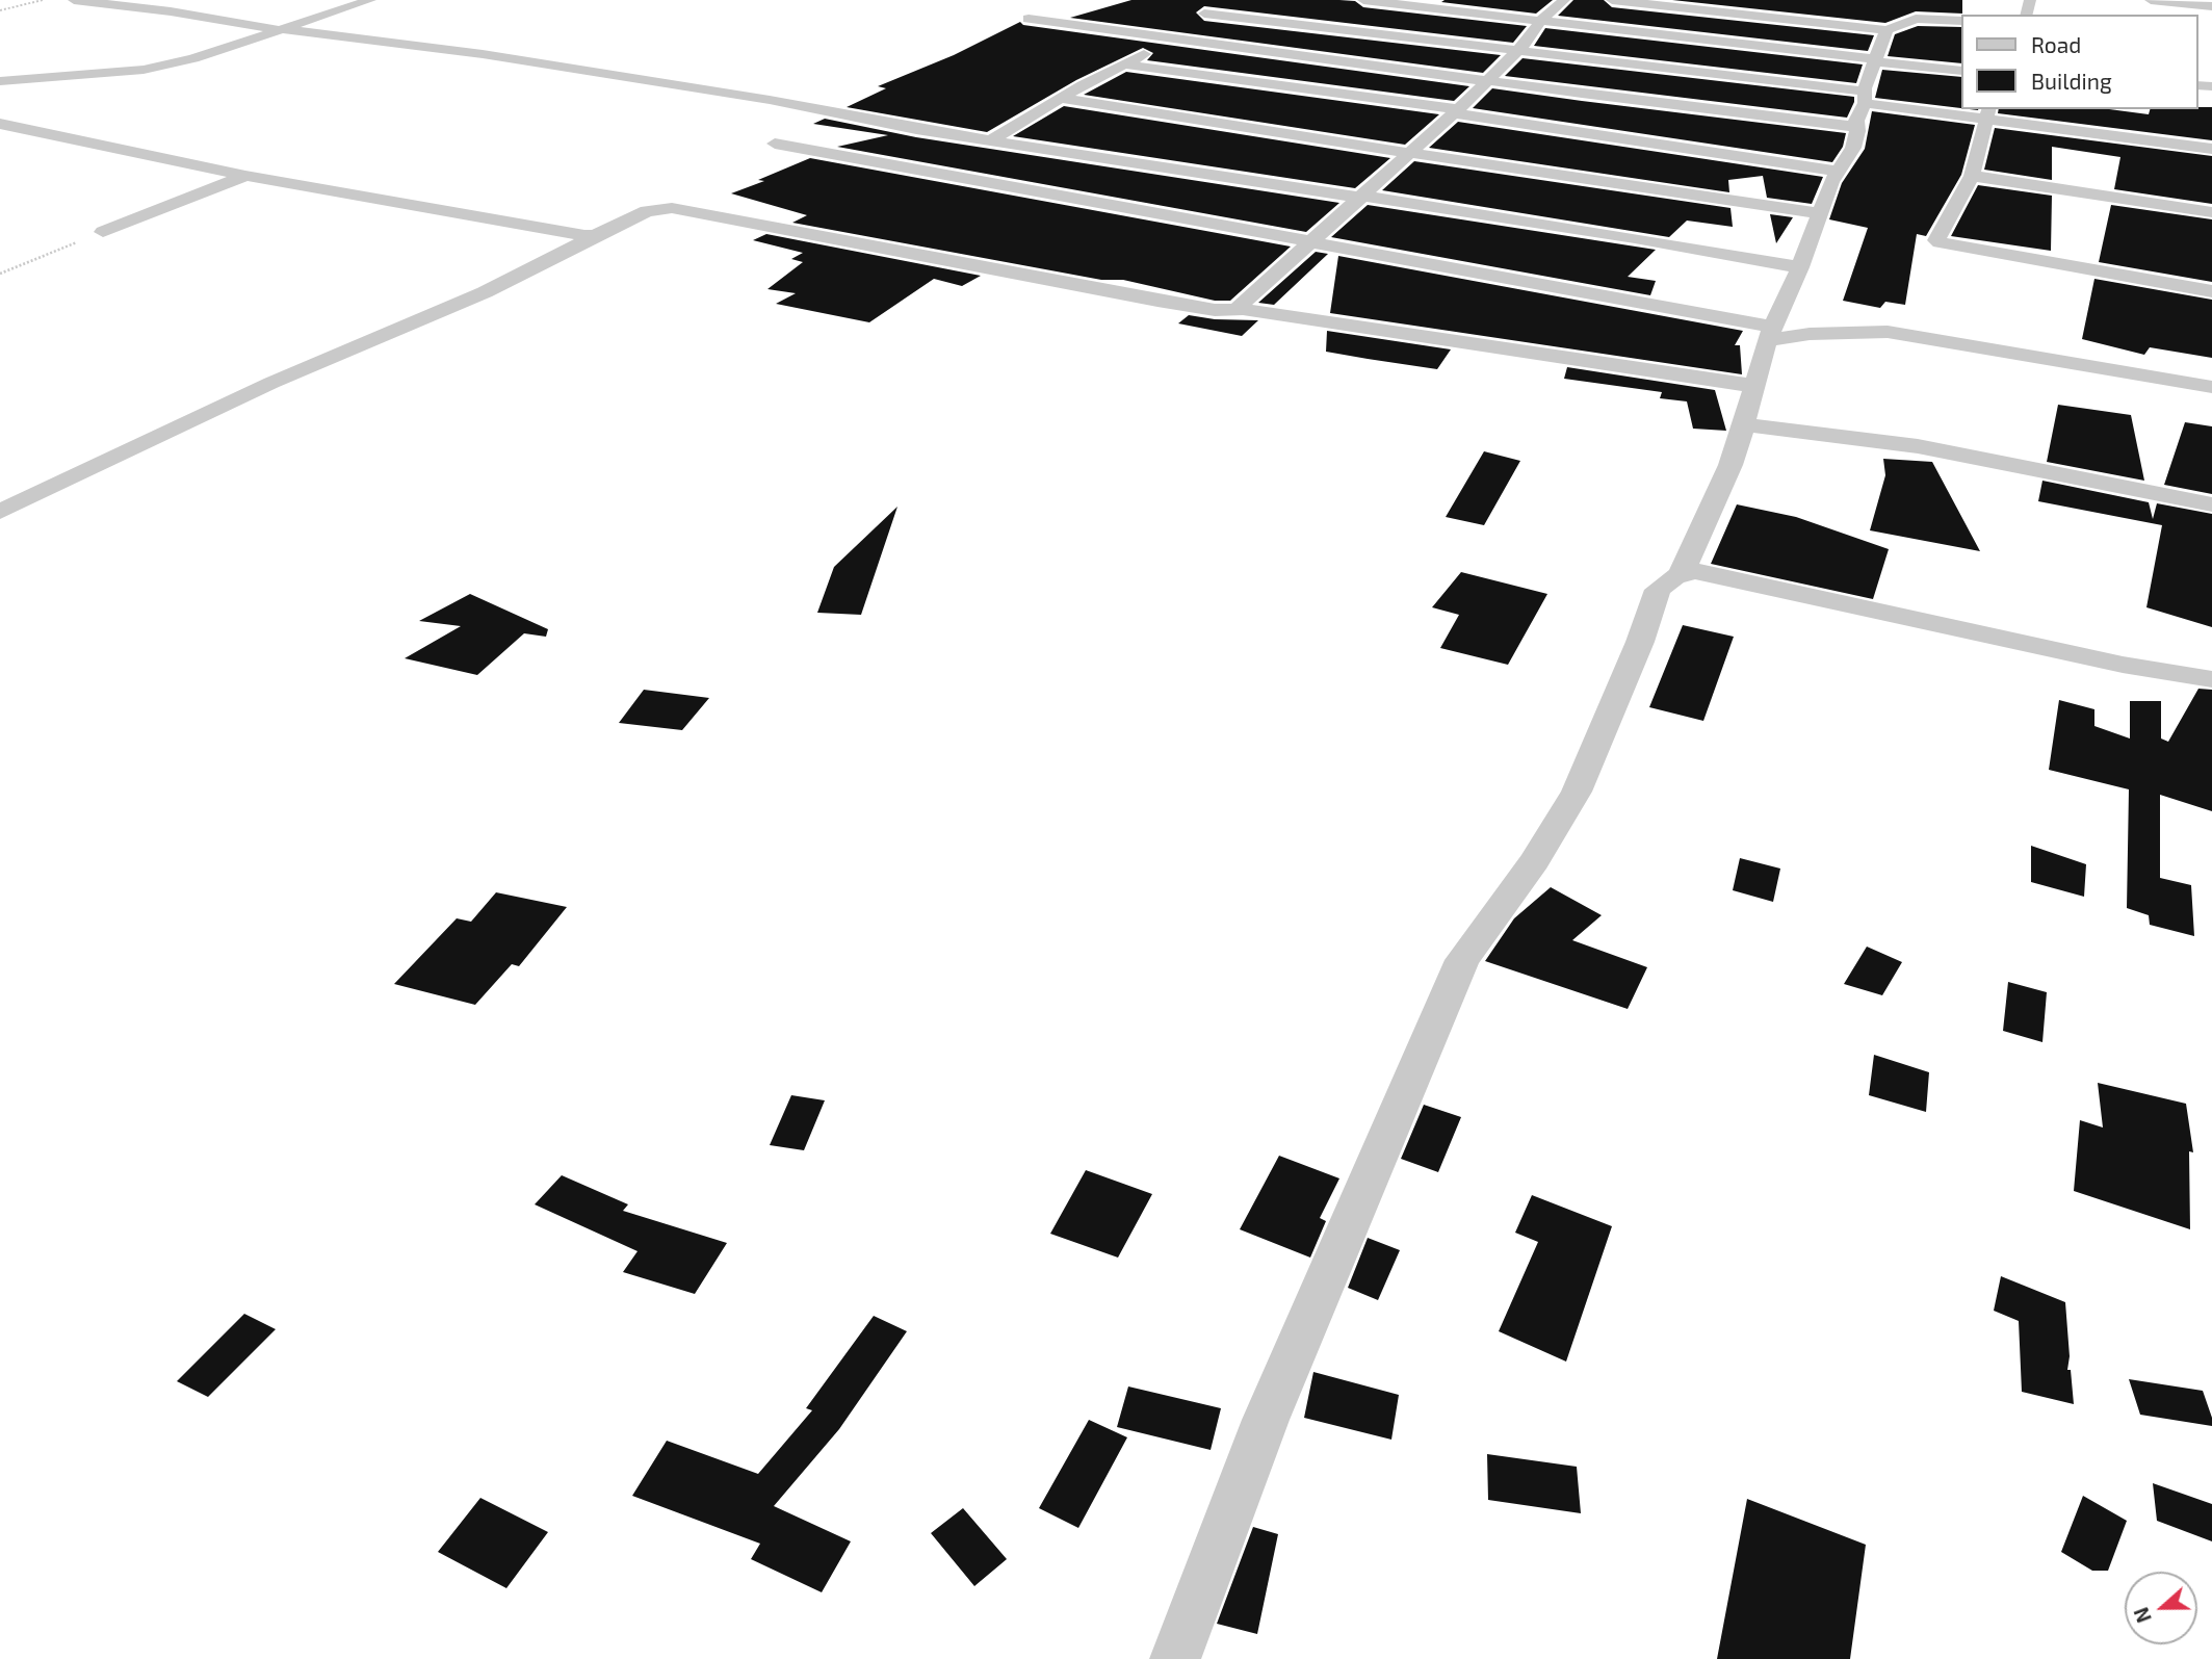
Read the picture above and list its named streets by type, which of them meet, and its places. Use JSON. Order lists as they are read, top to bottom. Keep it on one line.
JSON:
{"legend":["Road","Building"],"north":"left"}
